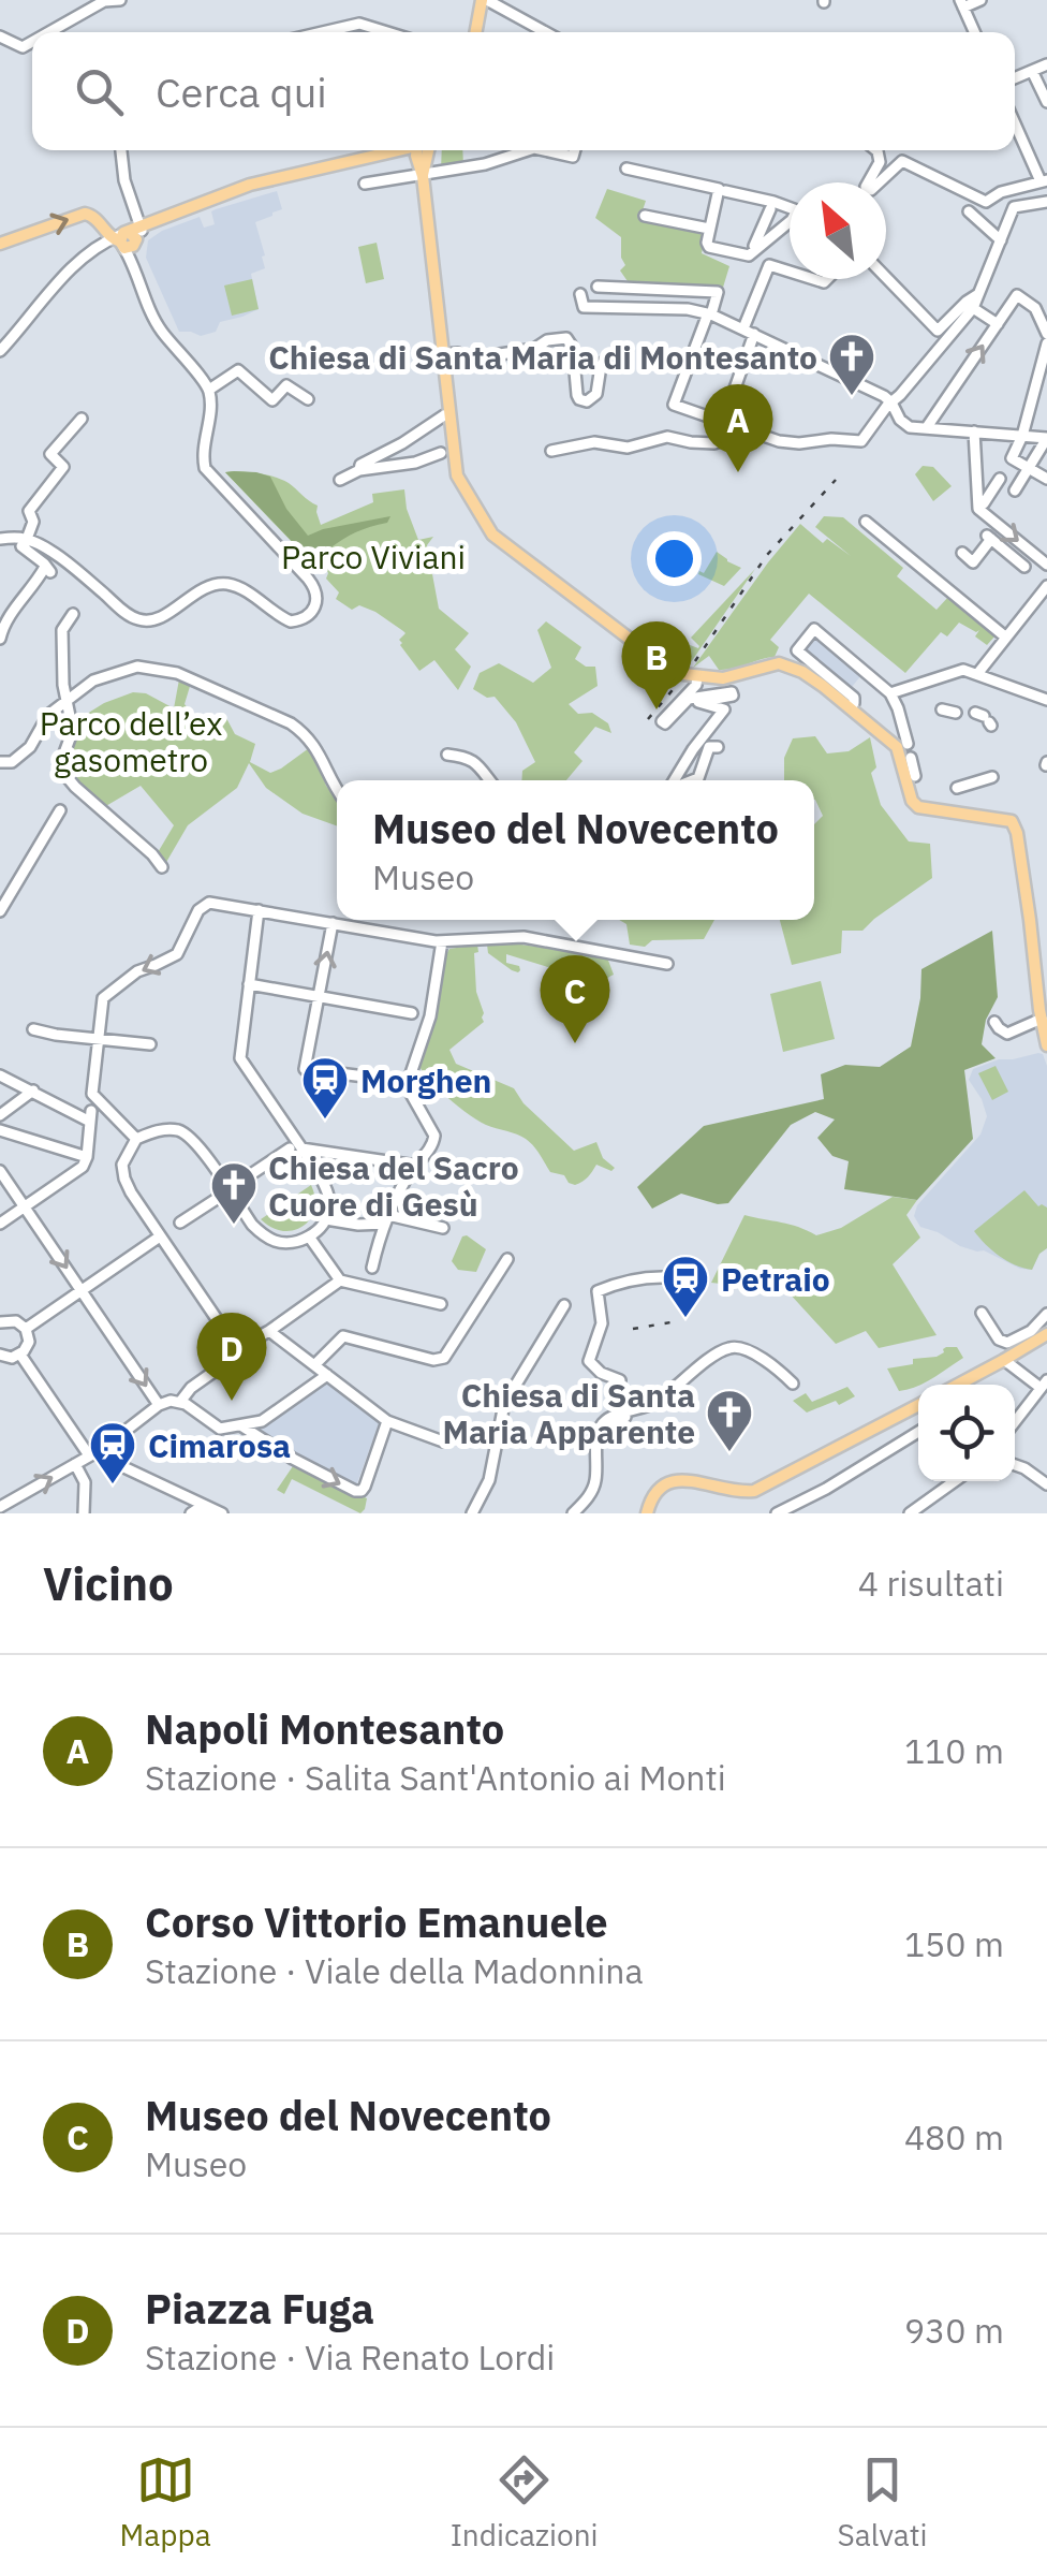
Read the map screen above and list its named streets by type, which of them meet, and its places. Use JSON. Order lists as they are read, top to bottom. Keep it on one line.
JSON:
{"parks":["Parco Viviani","Parco dell’ex gasometro"],"places":{"church":["Chiesa di Santa Maria di Montesanto","Chiesa del Sacro Cuore di Gesù","Chiesa di Santa Maria Apparente"],"station":["Morghen","Petraio","Cimarosa"]},"north":"top left","page":{"search":"Cerca qui","pins":["A","B","C","D"],"popup":["Museo del Novecento","Museo"],"heading":["Vicino","4 risultati"],"list":[{"mark":"A","name":"Napoli Montesanto","note":"Stazione · Salita Sant'Antonio ai Monti","value":"110 m"},{"mark":"B","name":"Corso Vittorio Emanuele","note":"Stazione · Viale della Madonnina","value":"150 m"},{"mark":"C","name":"Museo del Novecento","note":"Museo","value":"480 m"},{"mark":"D","name":"Piazza Fuga","note":"Stazione · Via Renato Lordi","value":"930 m"}],"nav":["Mappa","Indicazioni","Salvati"]}}
